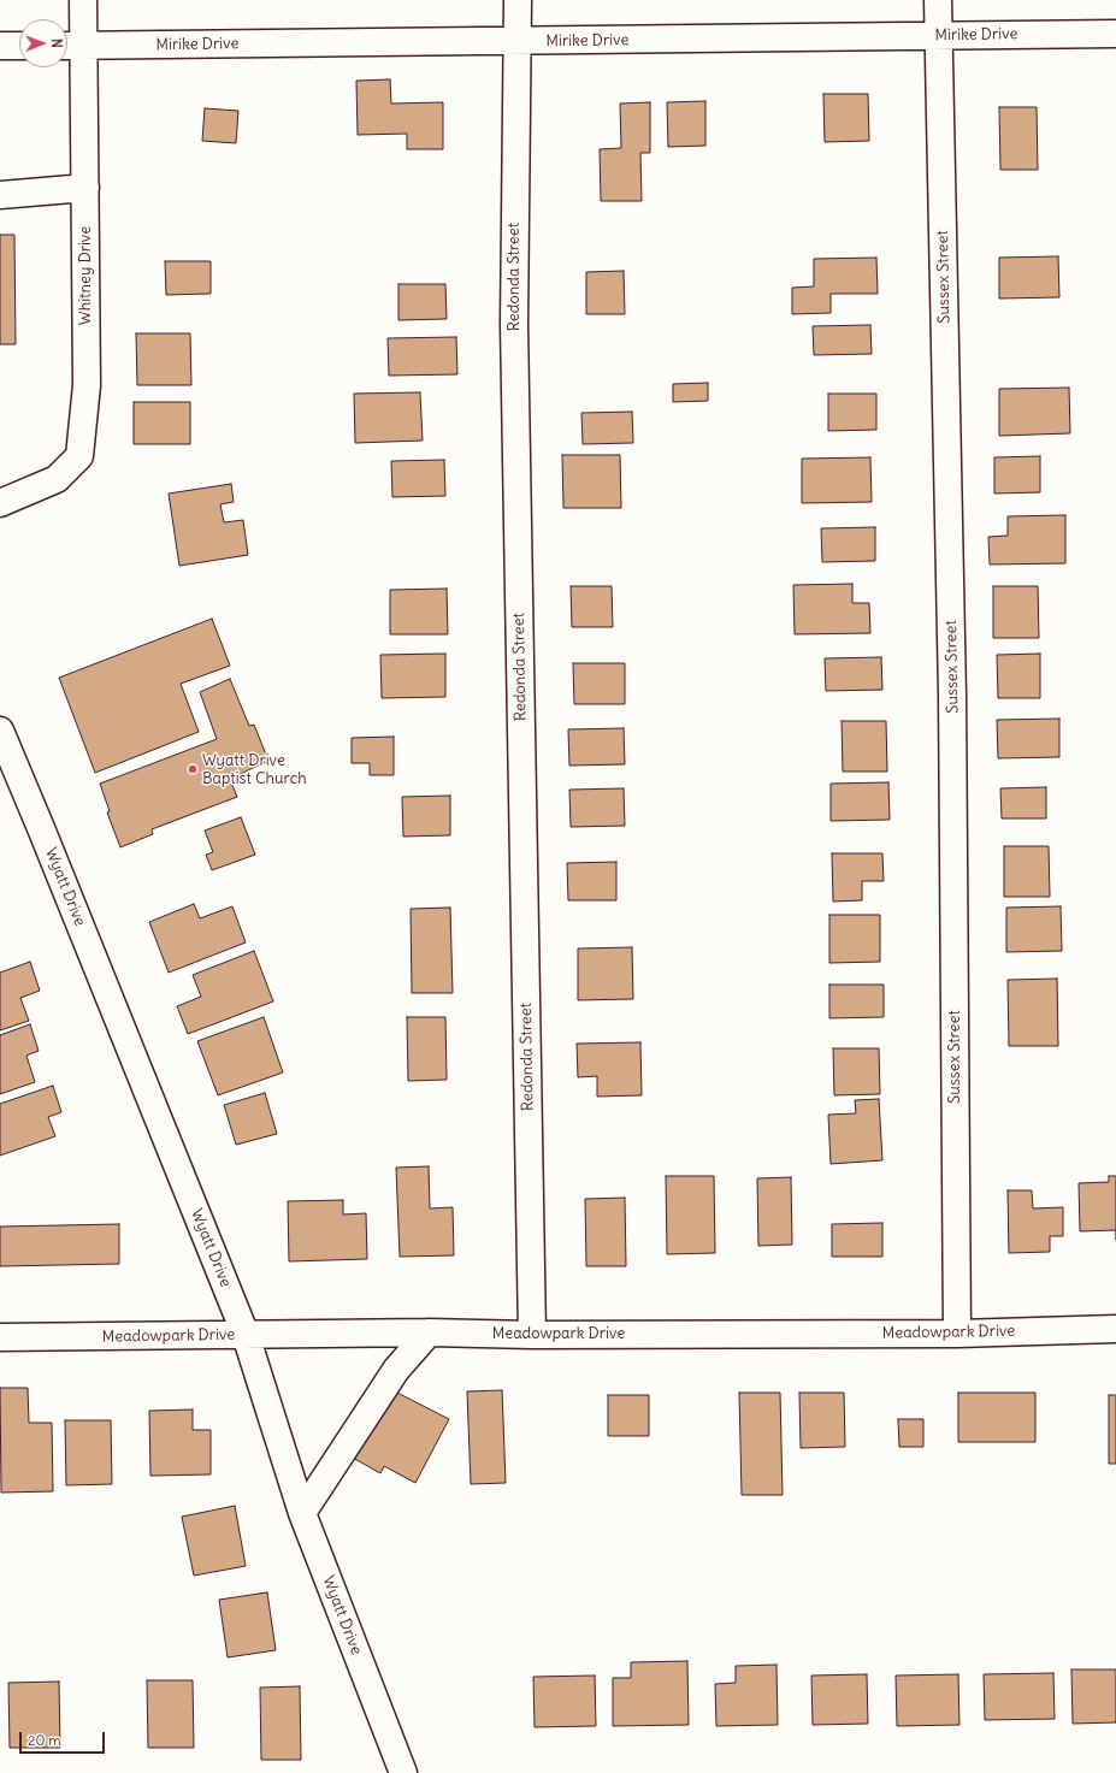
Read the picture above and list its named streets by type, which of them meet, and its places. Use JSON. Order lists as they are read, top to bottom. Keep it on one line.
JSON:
{"streets":{"street":["Mirike Drive","Whitney Drive","Redonda Street","Sussex Street","Wyatt Drive","Meadowpark Drive"]},"crossings":[["Mirike Drive","Whitney Drive"],["Mirike Drive","Redonda Street"],["Mirike Drive","Sussex Street"],["Redonda Street","Meadowpark Drive"],["Sussex Street","Meadowpark Drive"],["Wyatt Drive","Meadowpark Drive"]],"places":["Wyatt Drive Baptist Church"],"scale_bar":"20 m","north":"right"}
